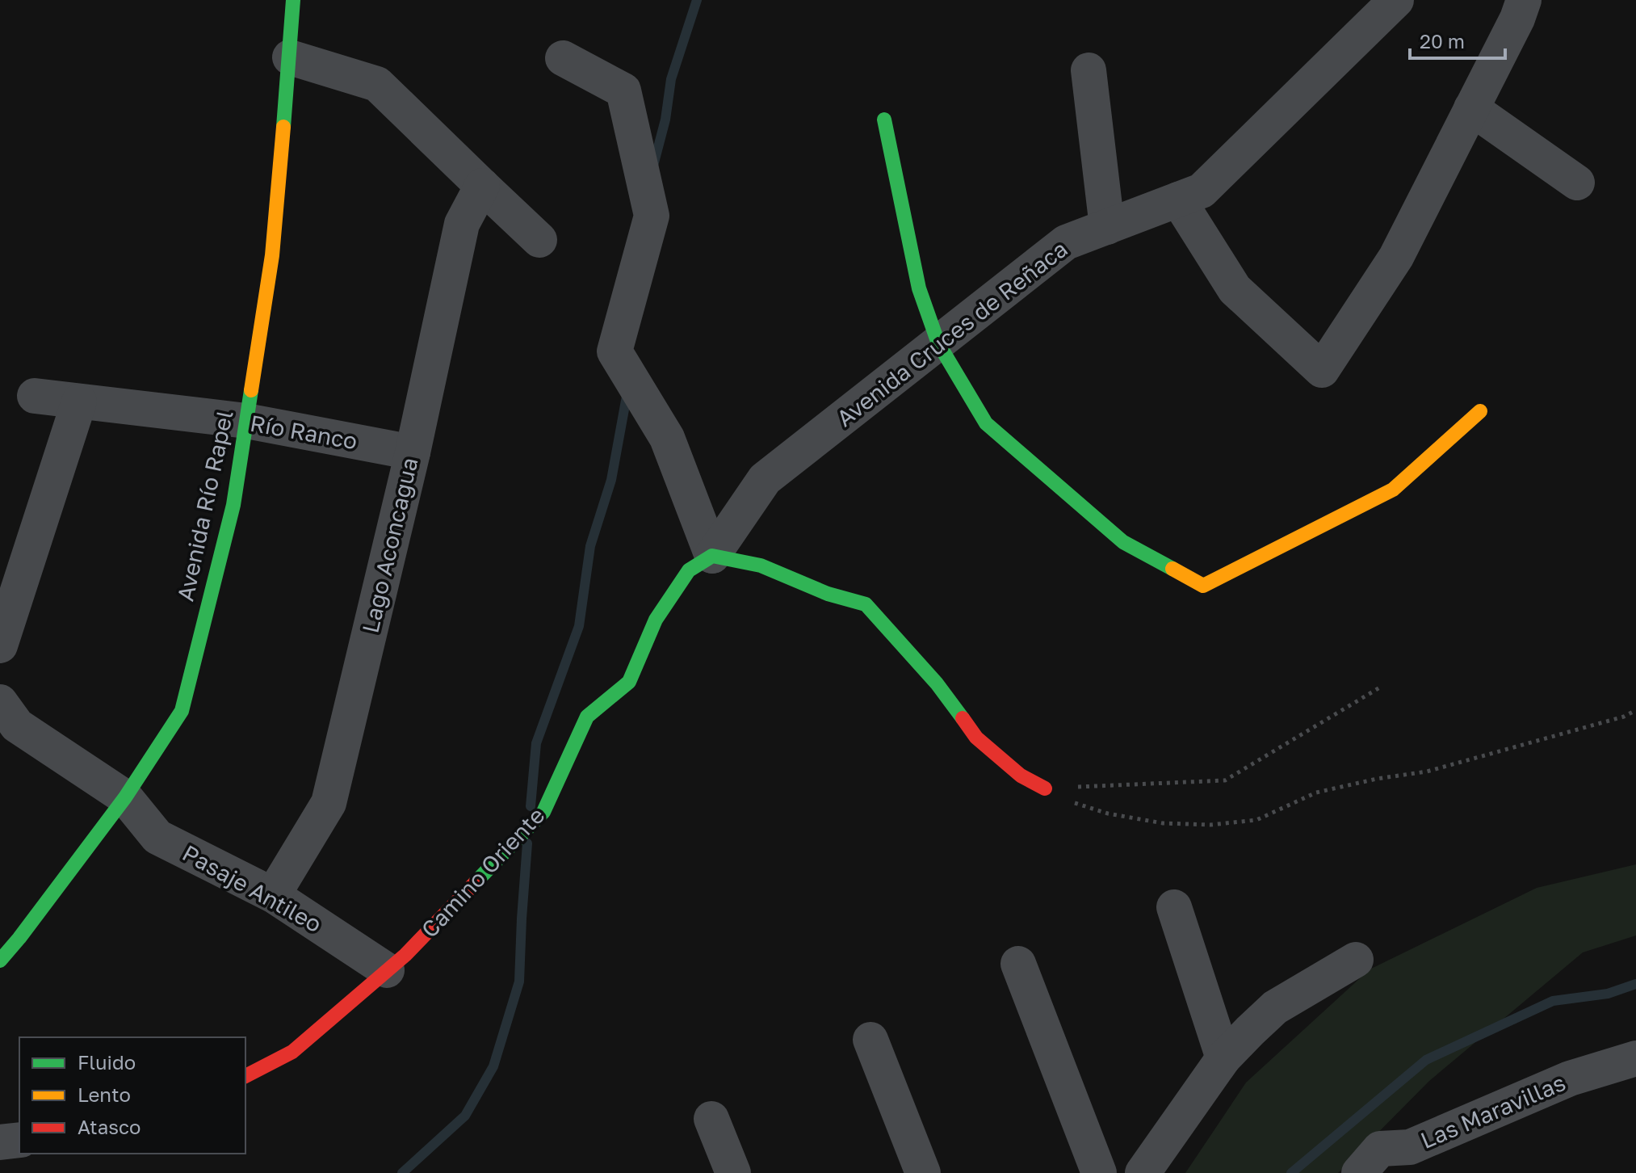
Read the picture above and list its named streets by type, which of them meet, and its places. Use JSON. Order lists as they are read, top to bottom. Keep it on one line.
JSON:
{"streets":{"street":["Avenida Cruces de Reñaca","Río Ranco","Avenida Río Rapel","Lago Aconcagua","Camino Oriente","Pasaje Antileo","Las Maravillas"]},"crossings":[["Avenida Cruces de Reñaca","Camino Oriente"],["Río Ranco","Avenida Río Rapel"],["Río Ranco","Lago Aconcagua"],["Avenida Río Rapel","Pasaje Antileo"],["Lago Aconcagua","Pasaje Antileo"],["Camino Oriente","Pasaje Antileo"]],"legend":["Fluido","Lento","Atasco"],"scale_bar":"20 m"}
